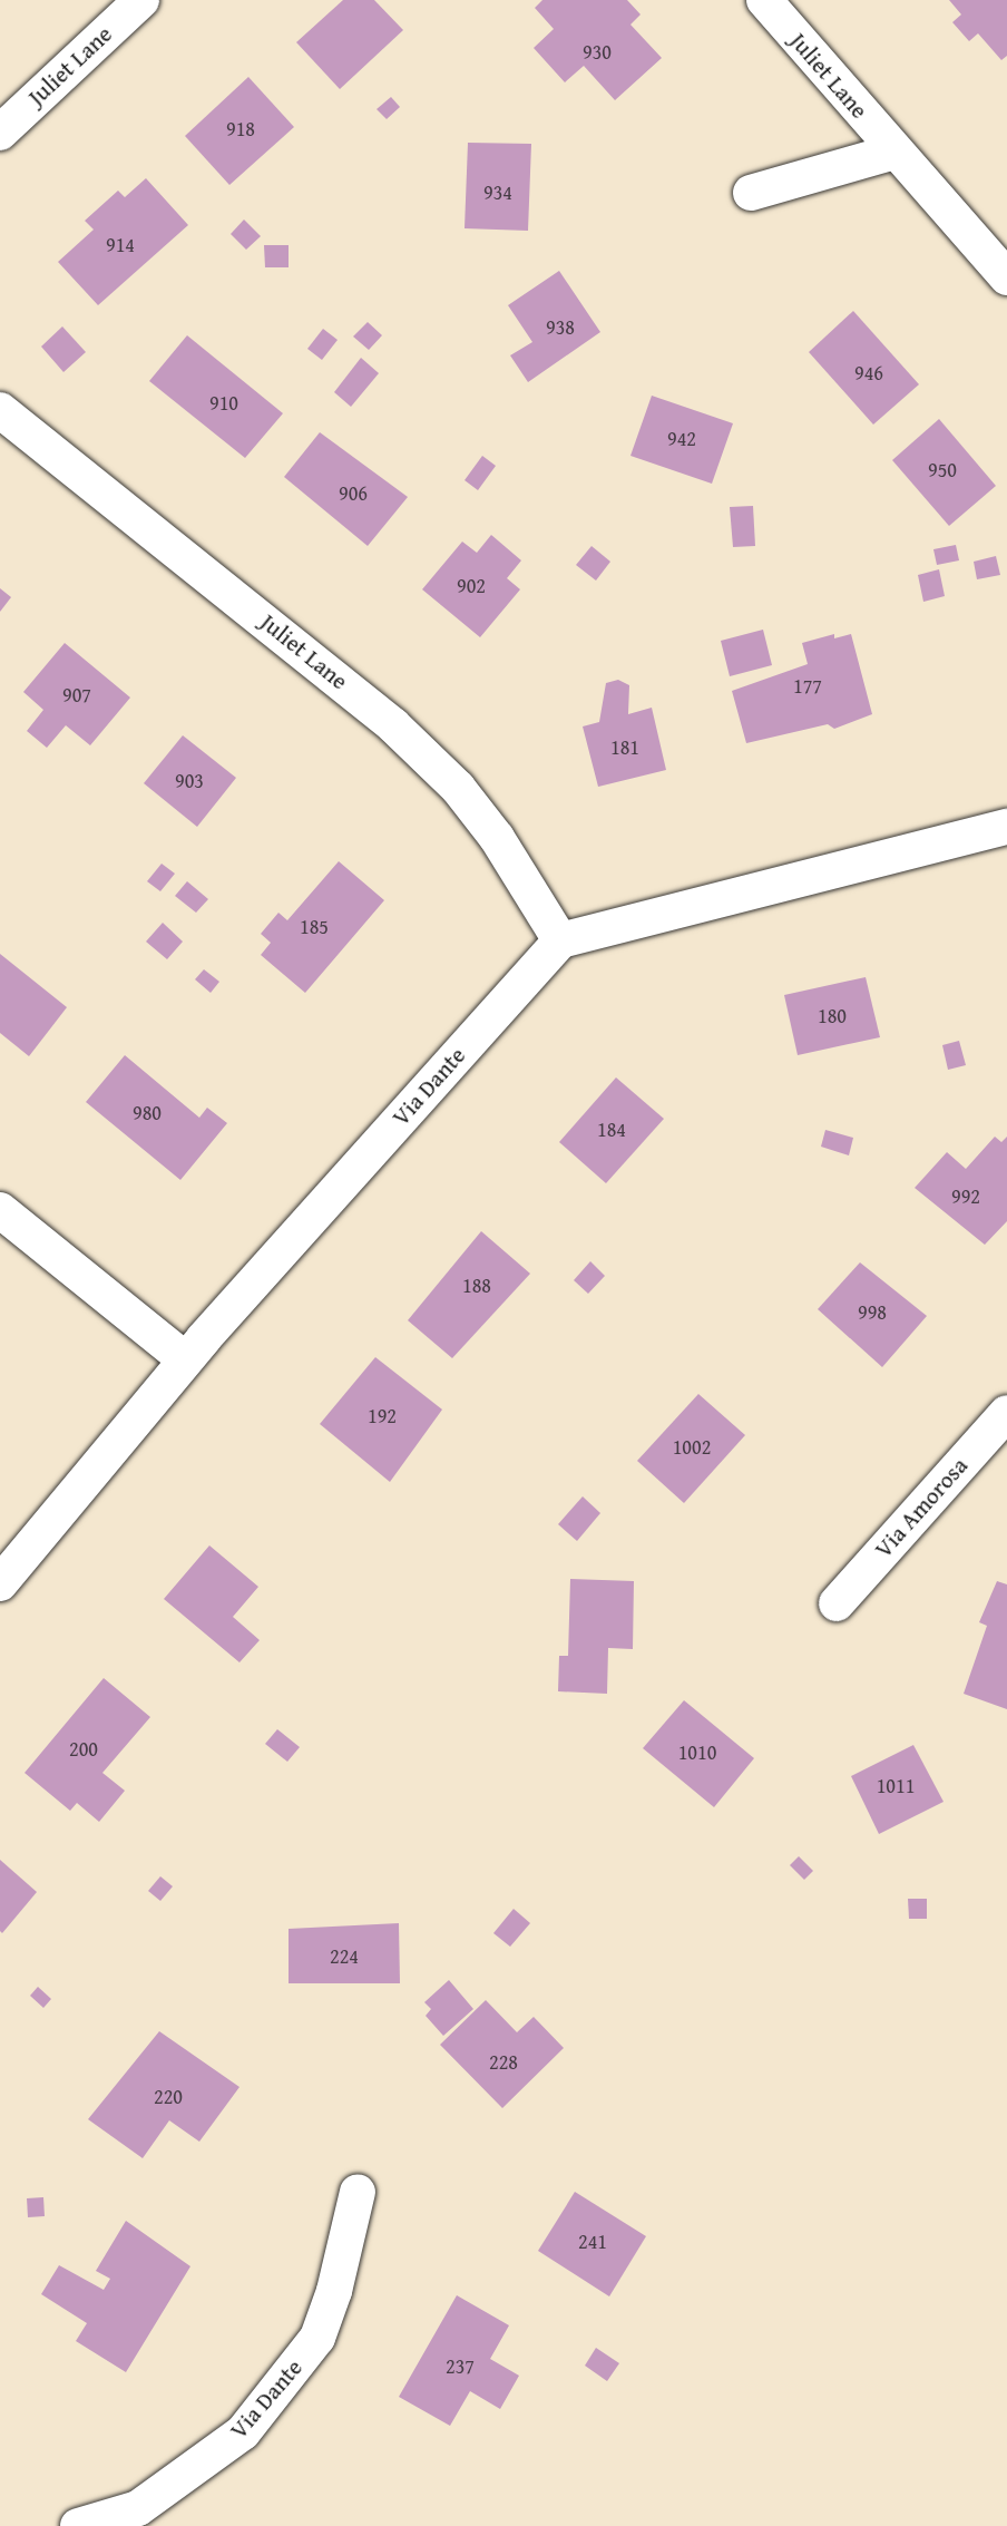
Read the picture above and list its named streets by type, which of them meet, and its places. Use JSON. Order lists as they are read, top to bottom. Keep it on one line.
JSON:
{"streets":{"street":["Juliet Lane","Via Dante","Via Amorosa"]},"crossings":[["Juliet Lane","Via Dante"]],"house_numbers":["930","918","934","914","938","946","910","942","950","906","902","177","907","181","903","185","180","980","184","992","188","998","192","1002","200","1010","1011","224","228","220","241","237"]}
